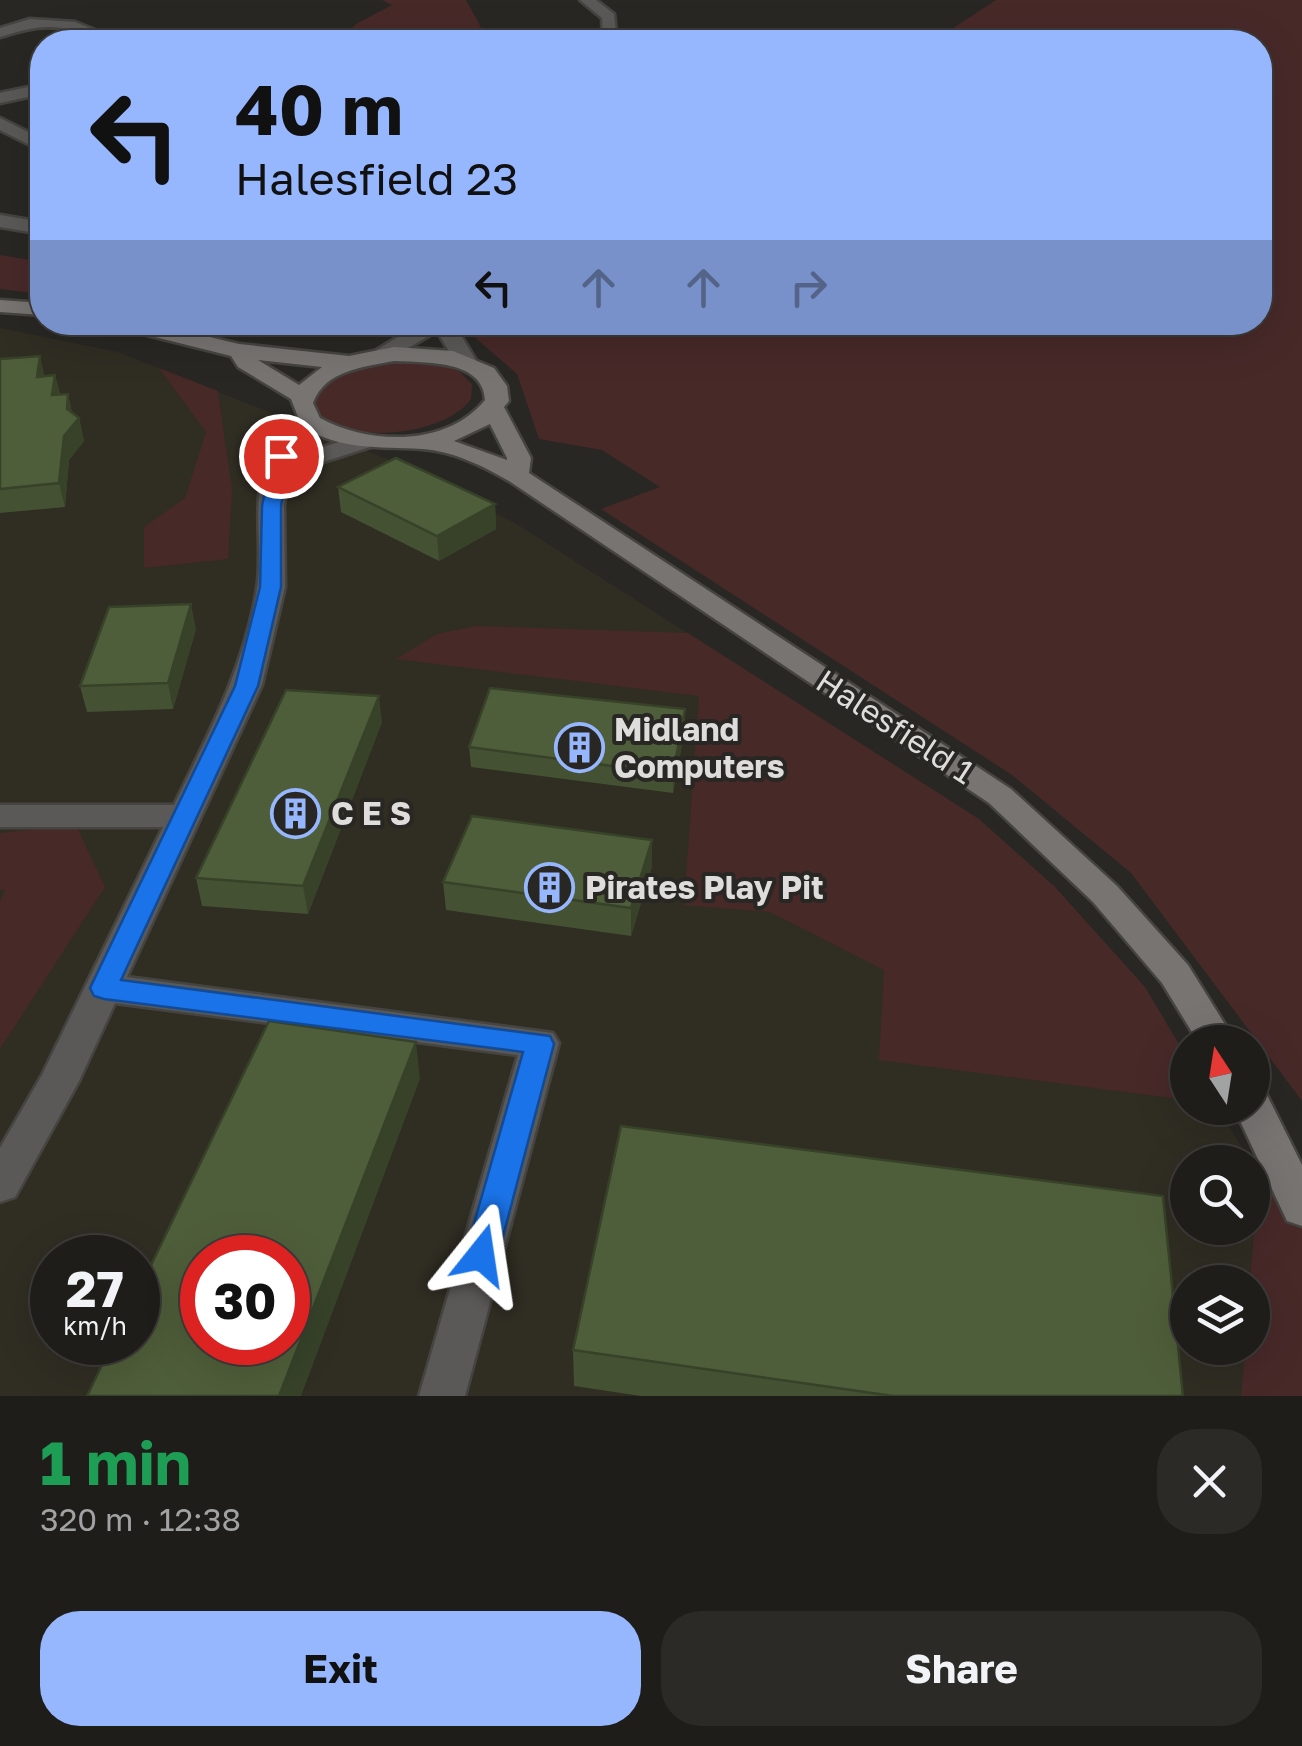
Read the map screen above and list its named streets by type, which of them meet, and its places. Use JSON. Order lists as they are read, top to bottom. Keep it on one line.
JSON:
{"streets":{"street":["Halesfield 1"]},"places":{"building":["Midland Computers","C E S","Pirates Play Pit"]},"north":"top","page":{"turn":["40 m","Halesfield 23"],"speed":"27 km/h","limit":"30","heading":["1 min","320 m · 12:38"],"buttons":["Exit","Share"]}}
